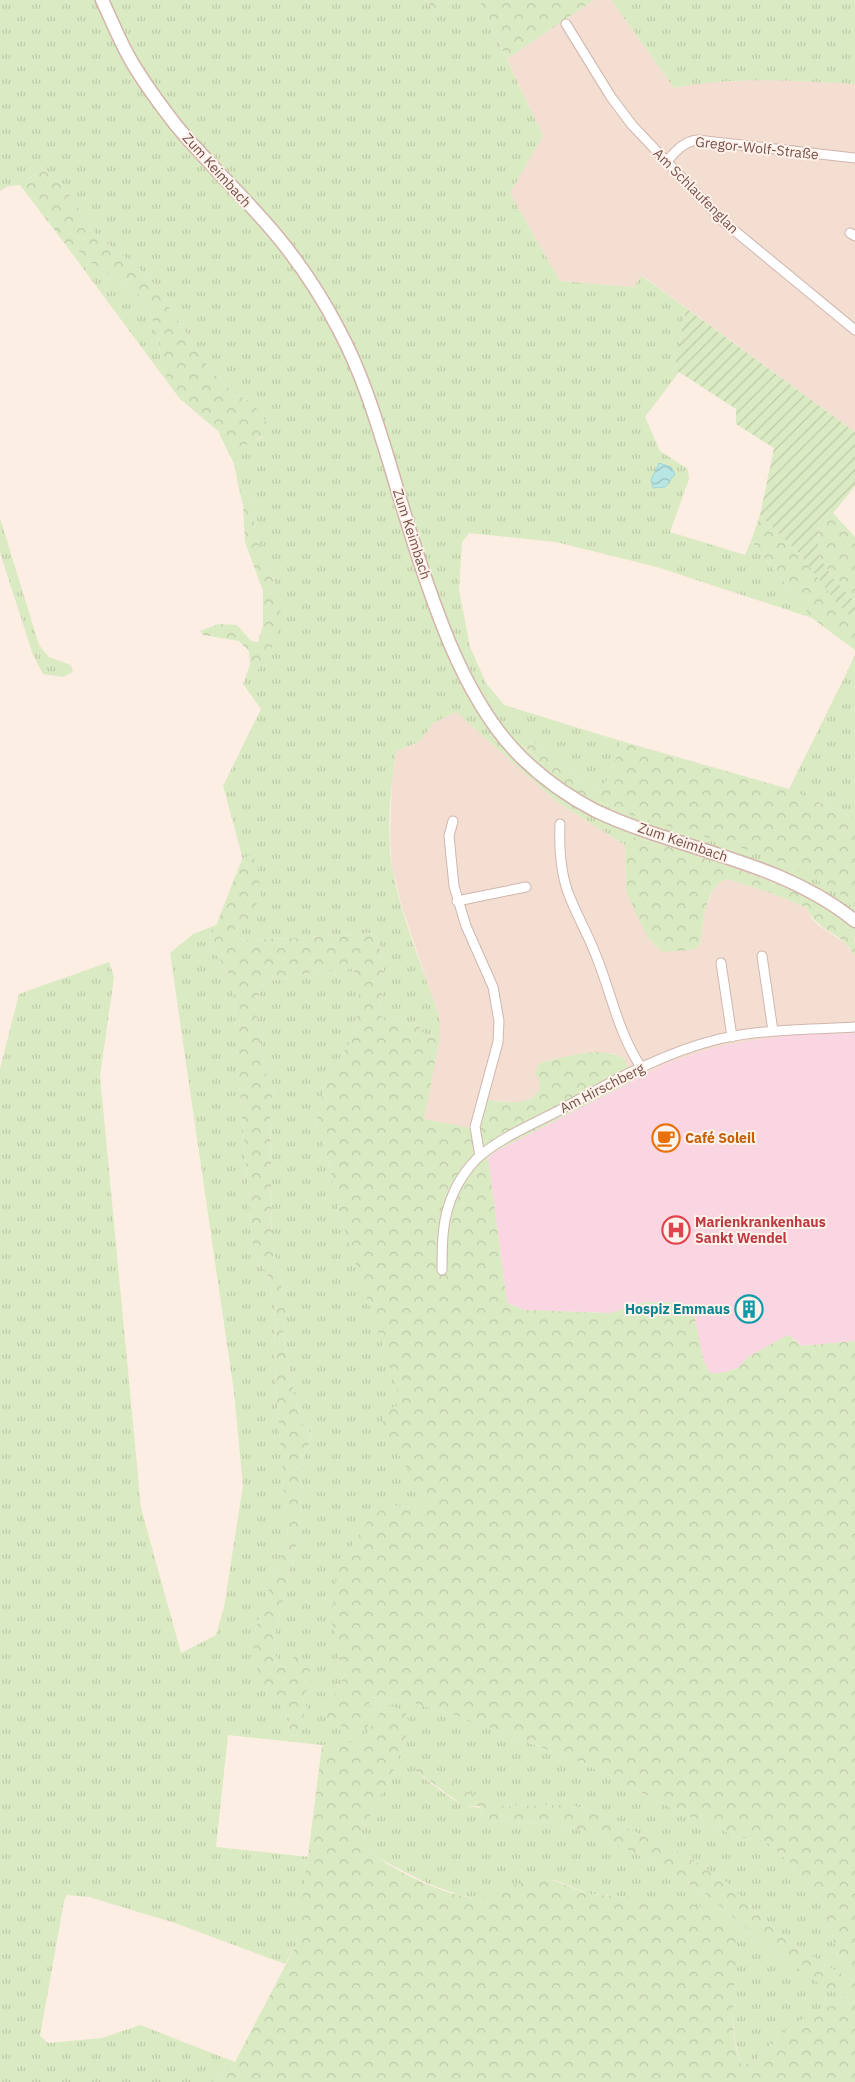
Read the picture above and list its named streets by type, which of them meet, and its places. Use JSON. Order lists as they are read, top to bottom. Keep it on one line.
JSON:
{"streets":{"street":["Gregor-Wolf-Straße","Zum Keimbach","Am Schlaufenglan","Am Hirschberg"]},"crossings":[["Gregor-Wolf-Straße","Am Schlaufenglan"]],"places":{"cafe":["Café Soleil"],"hospital":["Marienkrankenhaus Sankt Wendel"],"building":["Hospiz Emmaus"]}}
